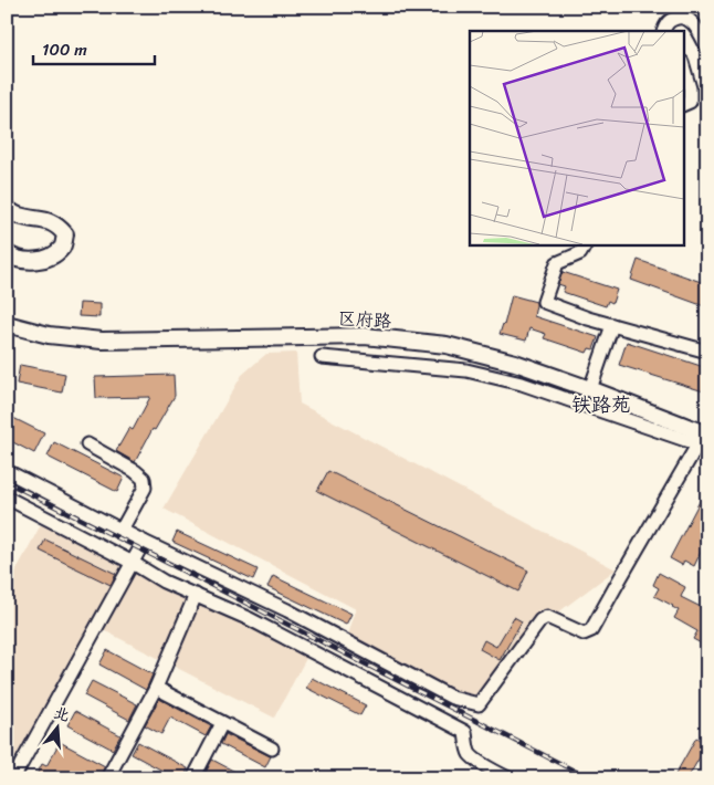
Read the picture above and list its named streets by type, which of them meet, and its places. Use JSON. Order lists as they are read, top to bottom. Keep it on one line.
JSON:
{"streets":{"main road":["区府路"]},"districts":["铁路苑"],"scale_bar":"100 m","north":"top"}
